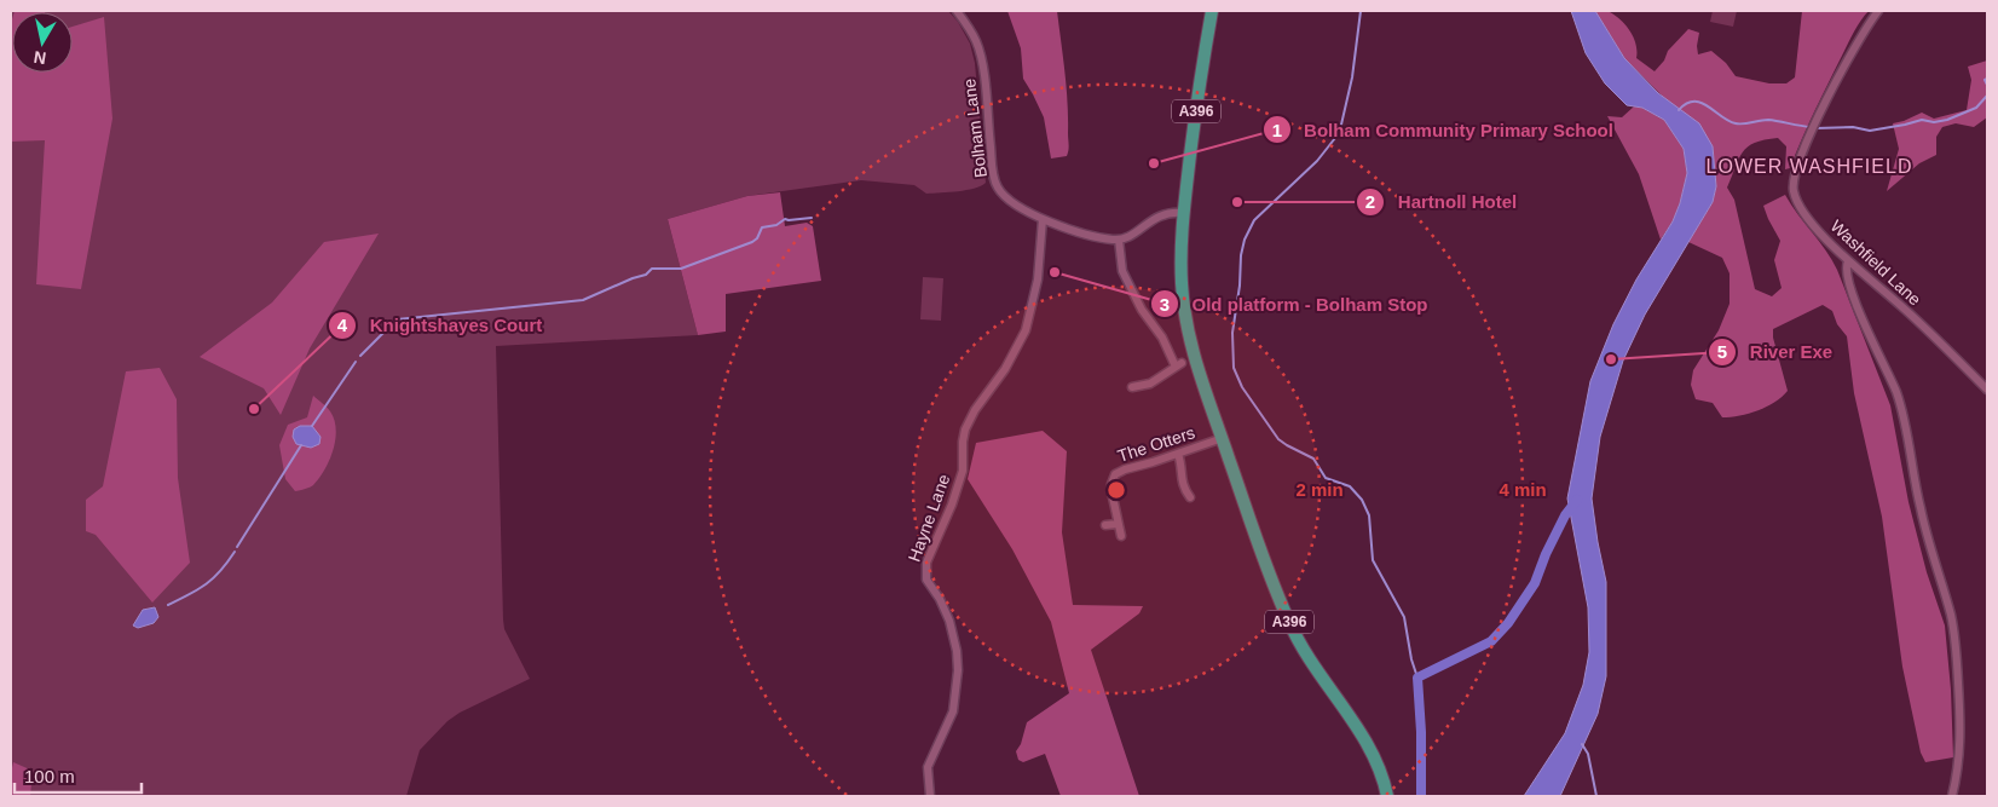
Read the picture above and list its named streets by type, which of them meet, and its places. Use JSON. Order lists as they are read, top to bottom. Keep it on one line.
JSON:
{"streets":{"main road":["A396"],"street":["Bolham Lane","Washfield Lane","The Otters","Hayne Lane"]},"crossings":[["A396","The Otters"],["Bolham Lane","Hayne Lane"]],"districts":["LOWER WASHFIELD"],"places":["Bolham Community Primary School","Hartnoll Hotel","Old platform - Bolham Stop","River Exe","Knightshayes Court"],"scale_bar":"100 m","north":"bottom","rings":["2 min","4 min"]}
